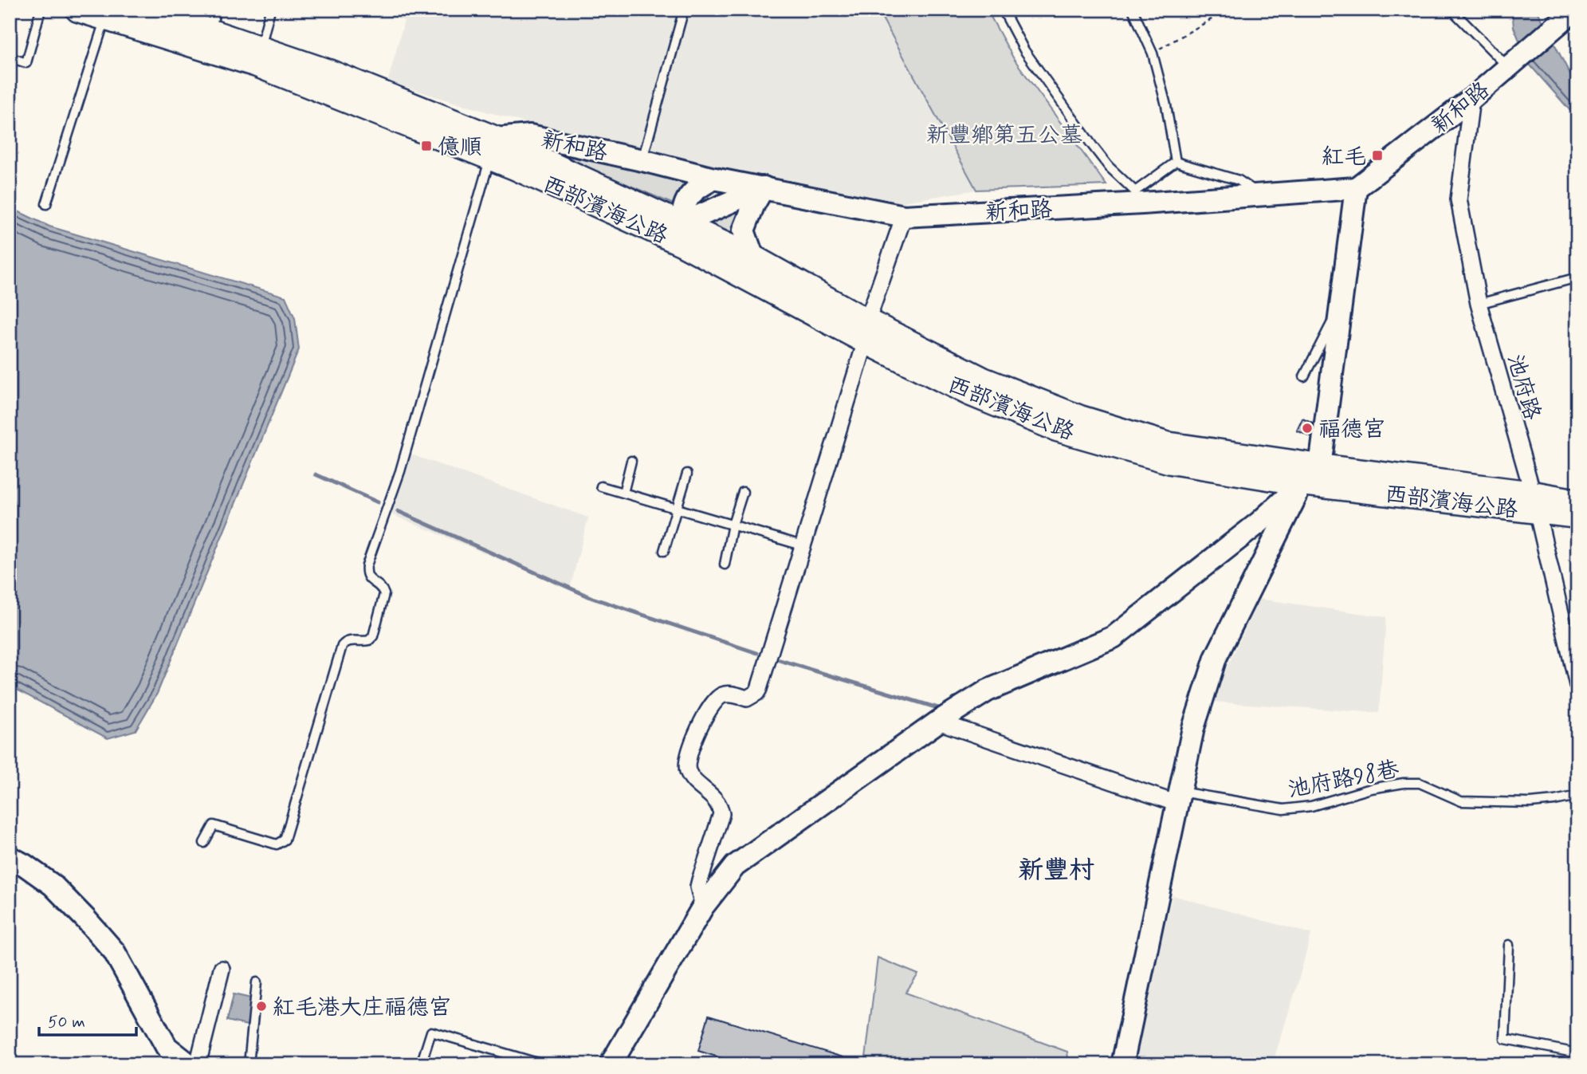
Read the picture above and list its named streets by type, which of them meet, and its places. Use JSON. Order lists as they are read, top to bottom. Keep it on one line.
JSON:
{"streets":{"main road":["新和路","西部濱海公路"],"street":["池府路"],"lane":["池府路98巷"]},"crossings":[["新和路","西部濱海公路"],["新和路","池府路"],["西部濱海公路","池府路"]],"districts":["新豐村"],"parks":["新豐鄉第五公墓"],"places":{"transit":["億順","紅毛"],"other":["福德宮","紅毛港大庄福德宮"]},"scale_bar":"50 m"}
